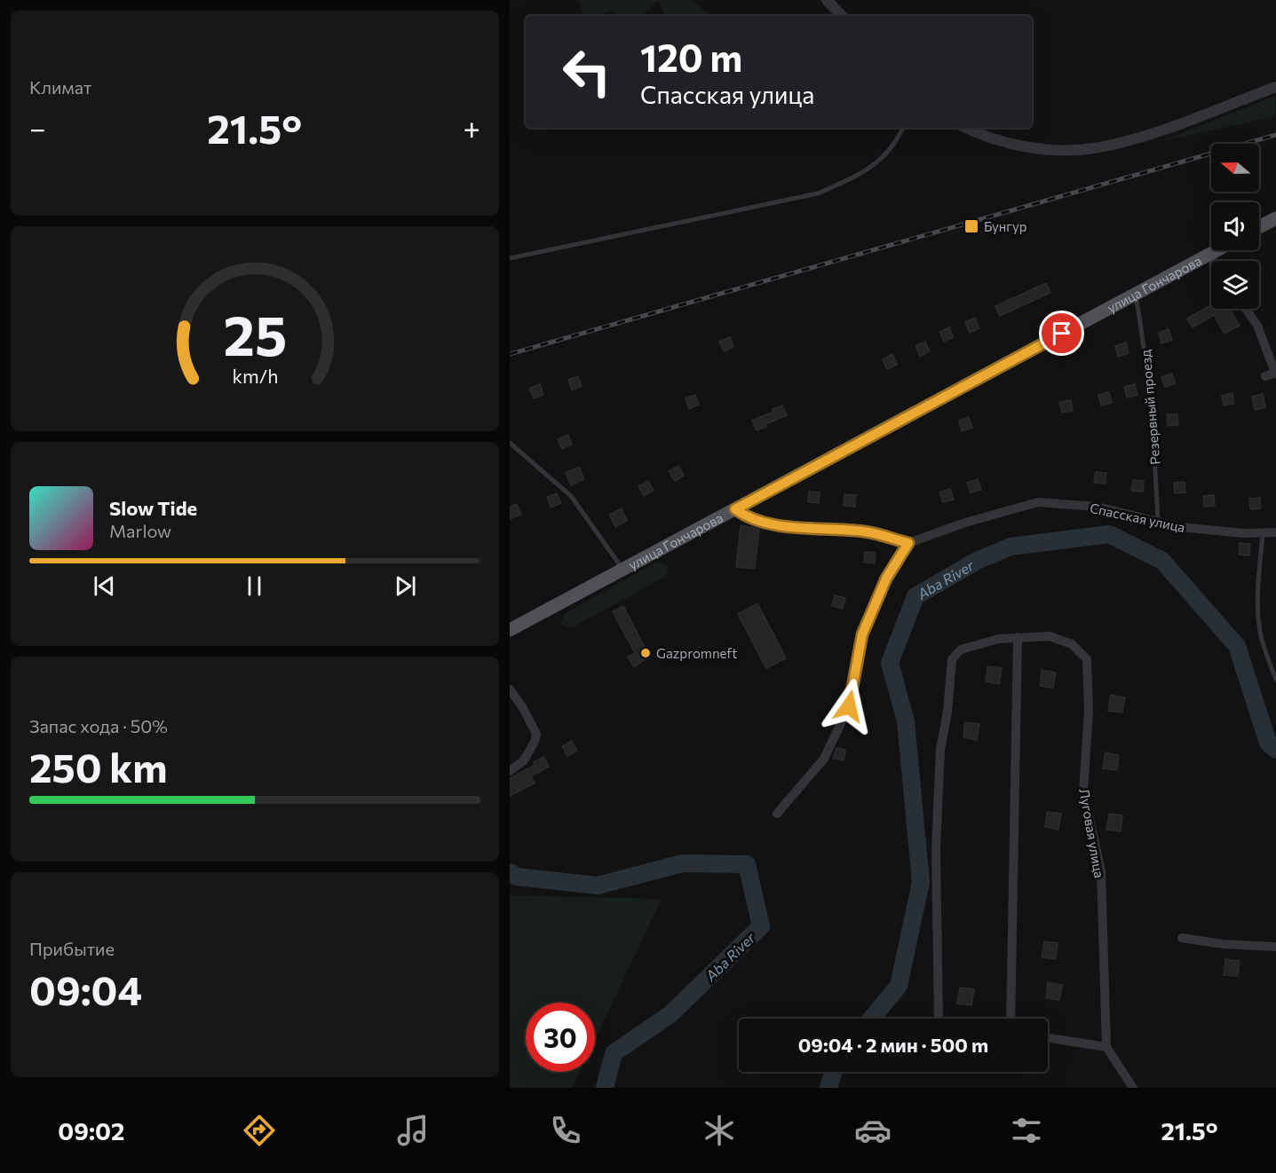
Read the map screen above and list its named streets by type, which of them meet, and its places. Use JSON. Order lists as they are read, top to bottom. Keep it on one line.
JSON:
{"streets":{"main road":["улица Гончарова"],"street":["Спасская улица","Луговая улица"],"lane":["Резервный проезд"]},"crossings":[["улица Гончарова","Резервный проезд"],["Резервный проезд","Спасская улица"]],"water":["Aba River"],"places":{"transit":["Бунгур"],"other":["Gazpromneft"]},"north":"left","page":{"tile":["Климат",["Запас хода · 50%","250 km"],["Прибытие","09:04"]],"turn":["120 m","Спасская улица"],"heat":["−","21.5°","+"],"song":["Slow Tide","Marlow"],"limit":"30","trip":"09:04 · 2 мин · 500 m","tabs":["09:02","21.5°"],"gauge":["25","km/h"]}}
